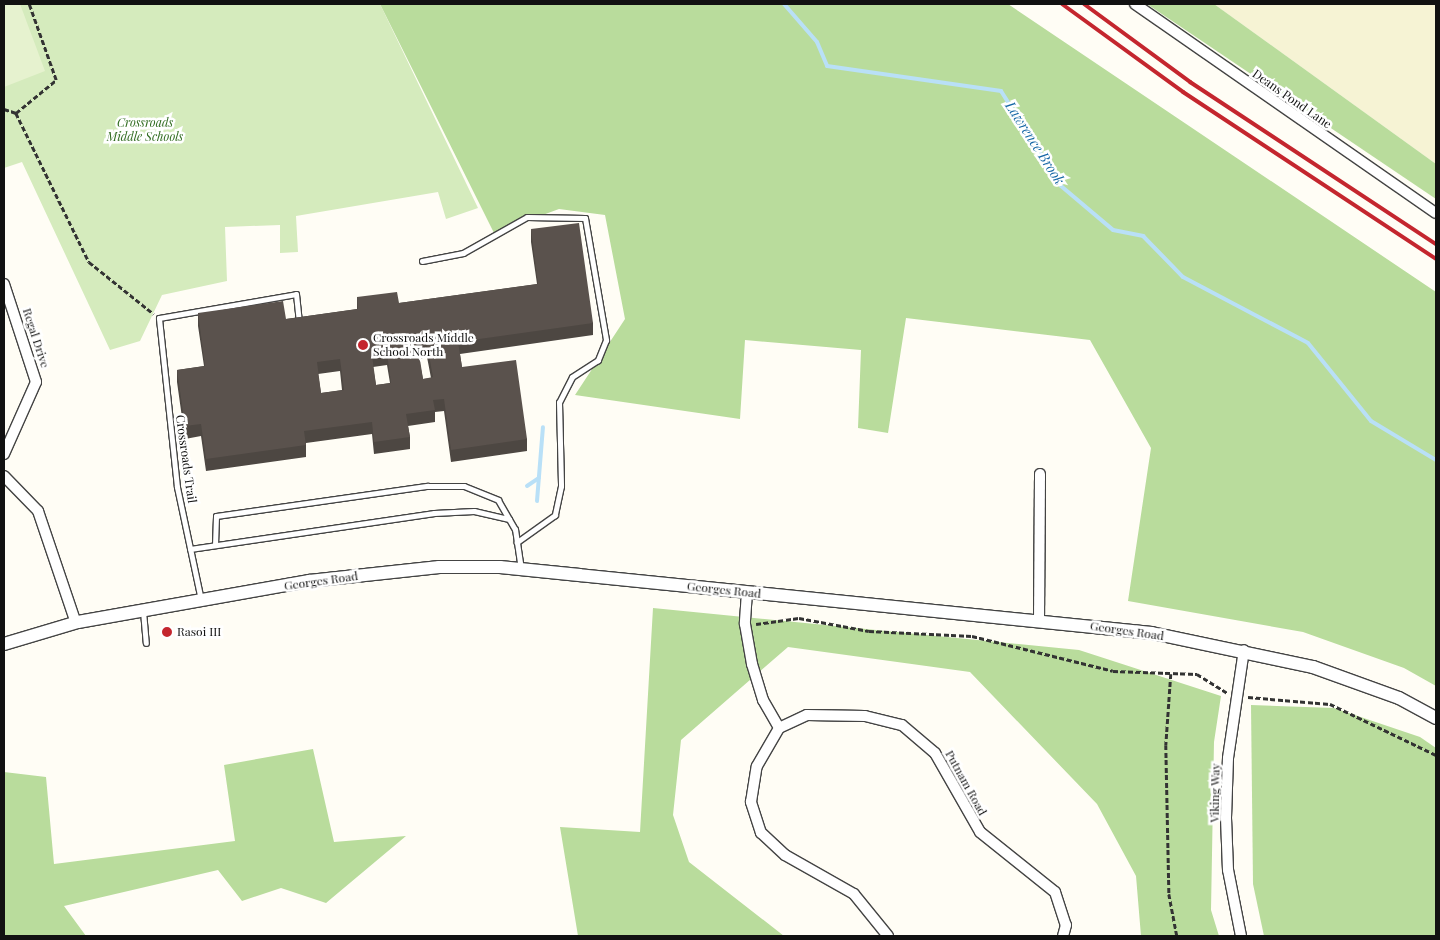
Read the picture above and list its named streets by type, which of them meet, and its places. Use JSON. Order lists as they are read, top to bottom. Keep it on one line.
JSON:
{"streets":{"street":["Deans Pond Lane","Regal Drive","Georges Road","Putnam Road","Viking Way"],"lane":["Crossroads Trail"]},"crossings":[["Crossroads Trail","Georges Road"],["Georges Road","Viking Way"]],"water":["Lawrence Brook"],"parks":["Crossroads Middle Schools"],"places":["Crossroads Middle School North","Rasoi III"]}
